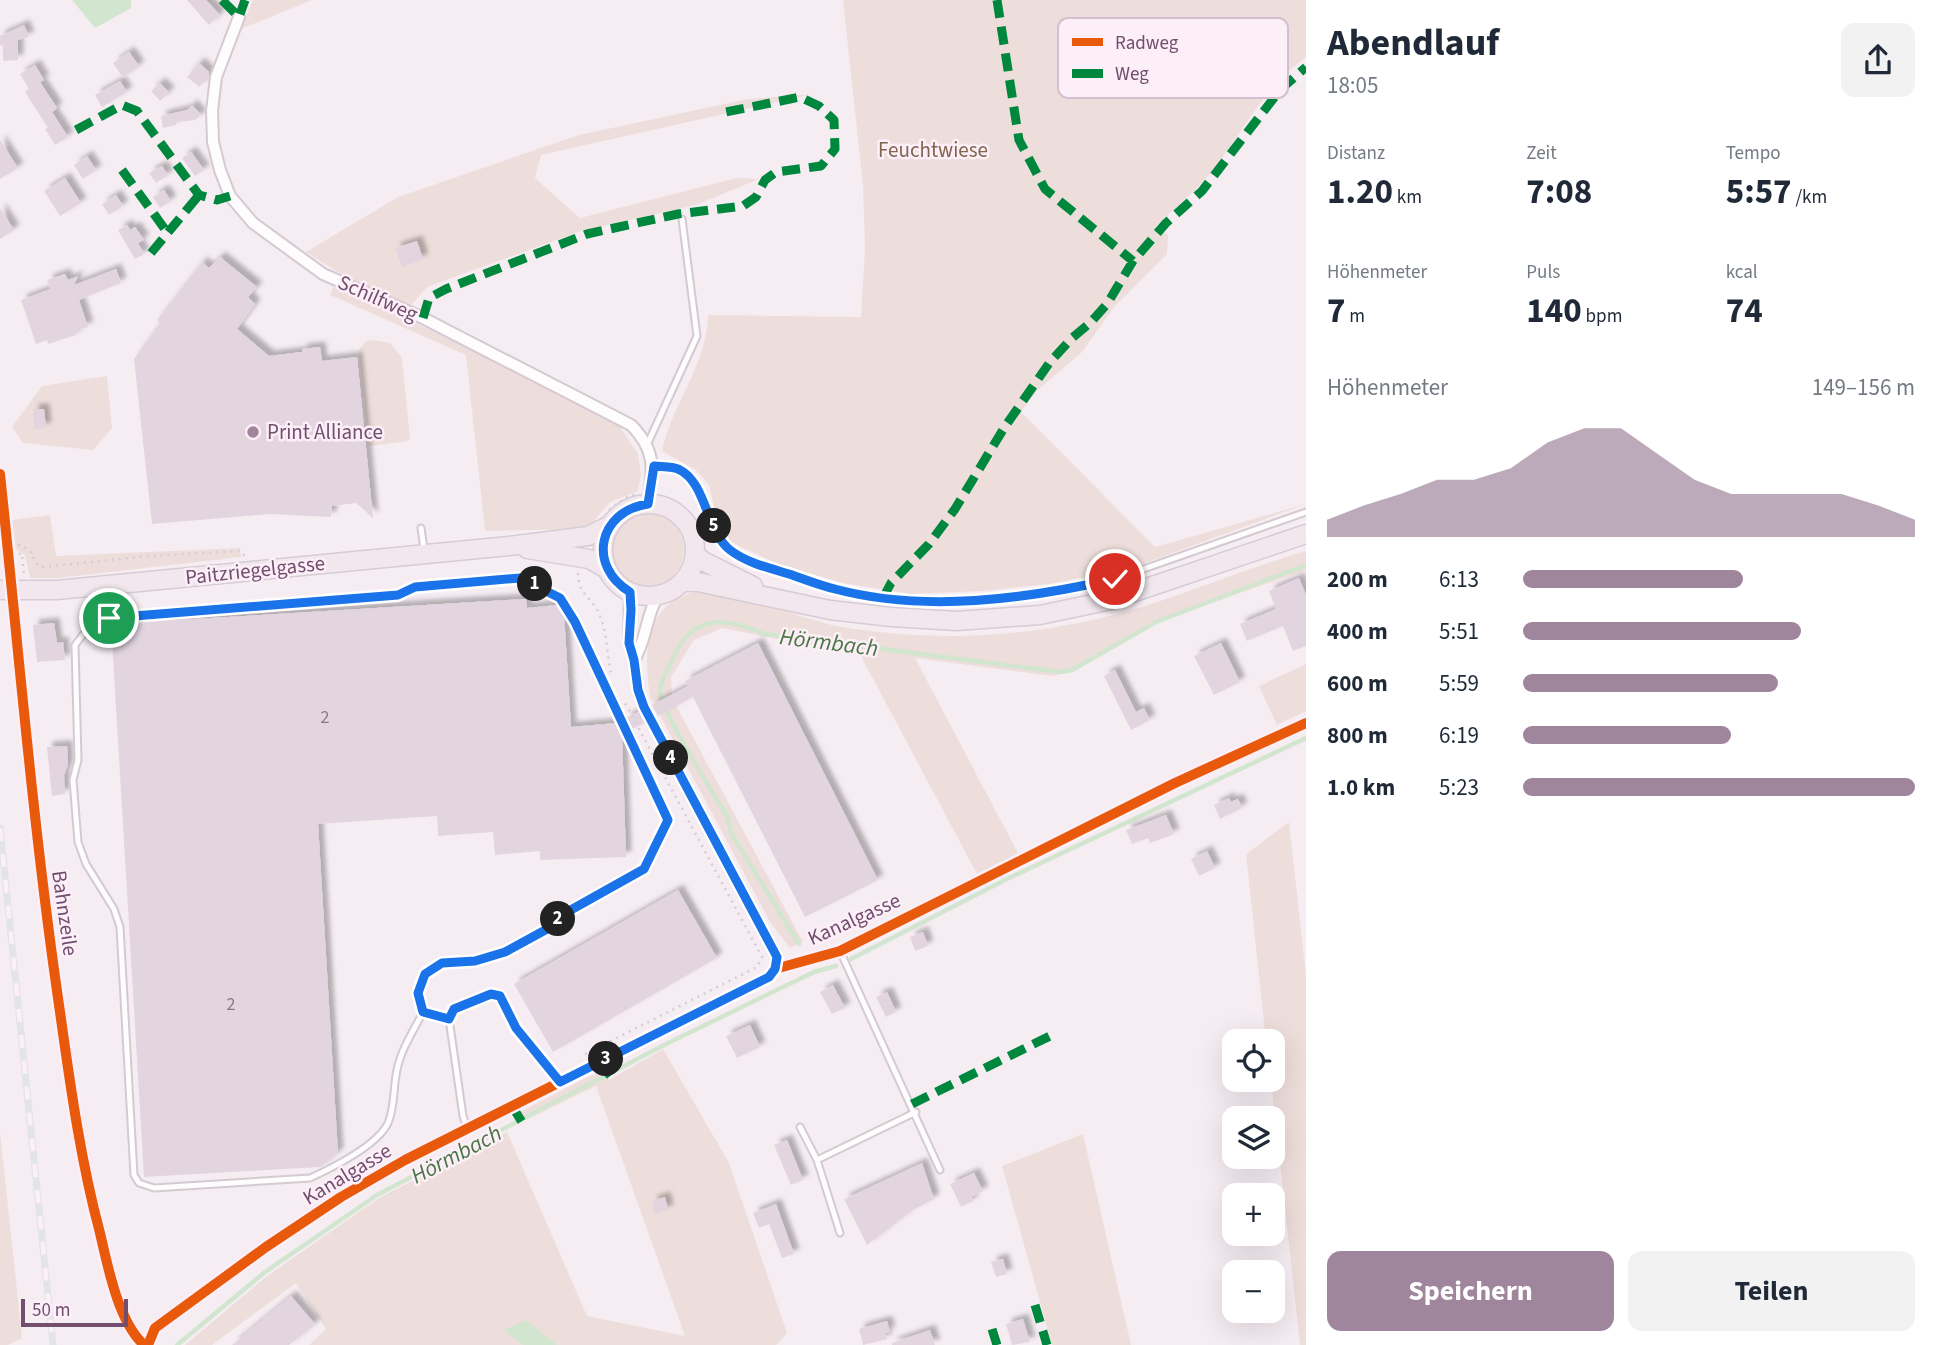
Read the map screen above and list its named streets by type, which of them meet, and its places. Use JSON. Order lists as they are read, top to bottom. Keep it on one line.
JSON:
{"streets":{"main road":["Paitzriegelgasse"],"street":["Schilfweg","Bahnzeile","Kanalgasse"]},"crossings":[["Schilfweg","Paitzriegelgasse"],["Bahnzeile","Kanalgasse"]],"water":["Hörmbach"],"parks":["Feuchtwiese"],"places":["Print Alliance"],"house_numbers":["2","2"],"legend":["Radweg","Weg"],"scale_bar":"50 m","page":{"heading":["Abendlauf","18:05"],"stats":[["Distanz","1.20 km"],["Zeit","7:08"],["Tempo","5:57 /km"],["Höhenmeter","7 m"],["Puls","140 bpm"],["kcal","74"]],"chart":["Höhenmeter","149–156 m"],"pins":["5","1","4","2","3"],"list":[{"name":"200 m","note":"6:13"},{"name":"400 m","note":"5:51"},{"name":"600 m","note":"5:59"},{"name":"800 m","note":"6:19"},{"name":"1.0 km","note":"5:23"}],"map_buttons":["+","−"],"buttons":["Speichern","Teilen"],"scale":"50 m"}}
